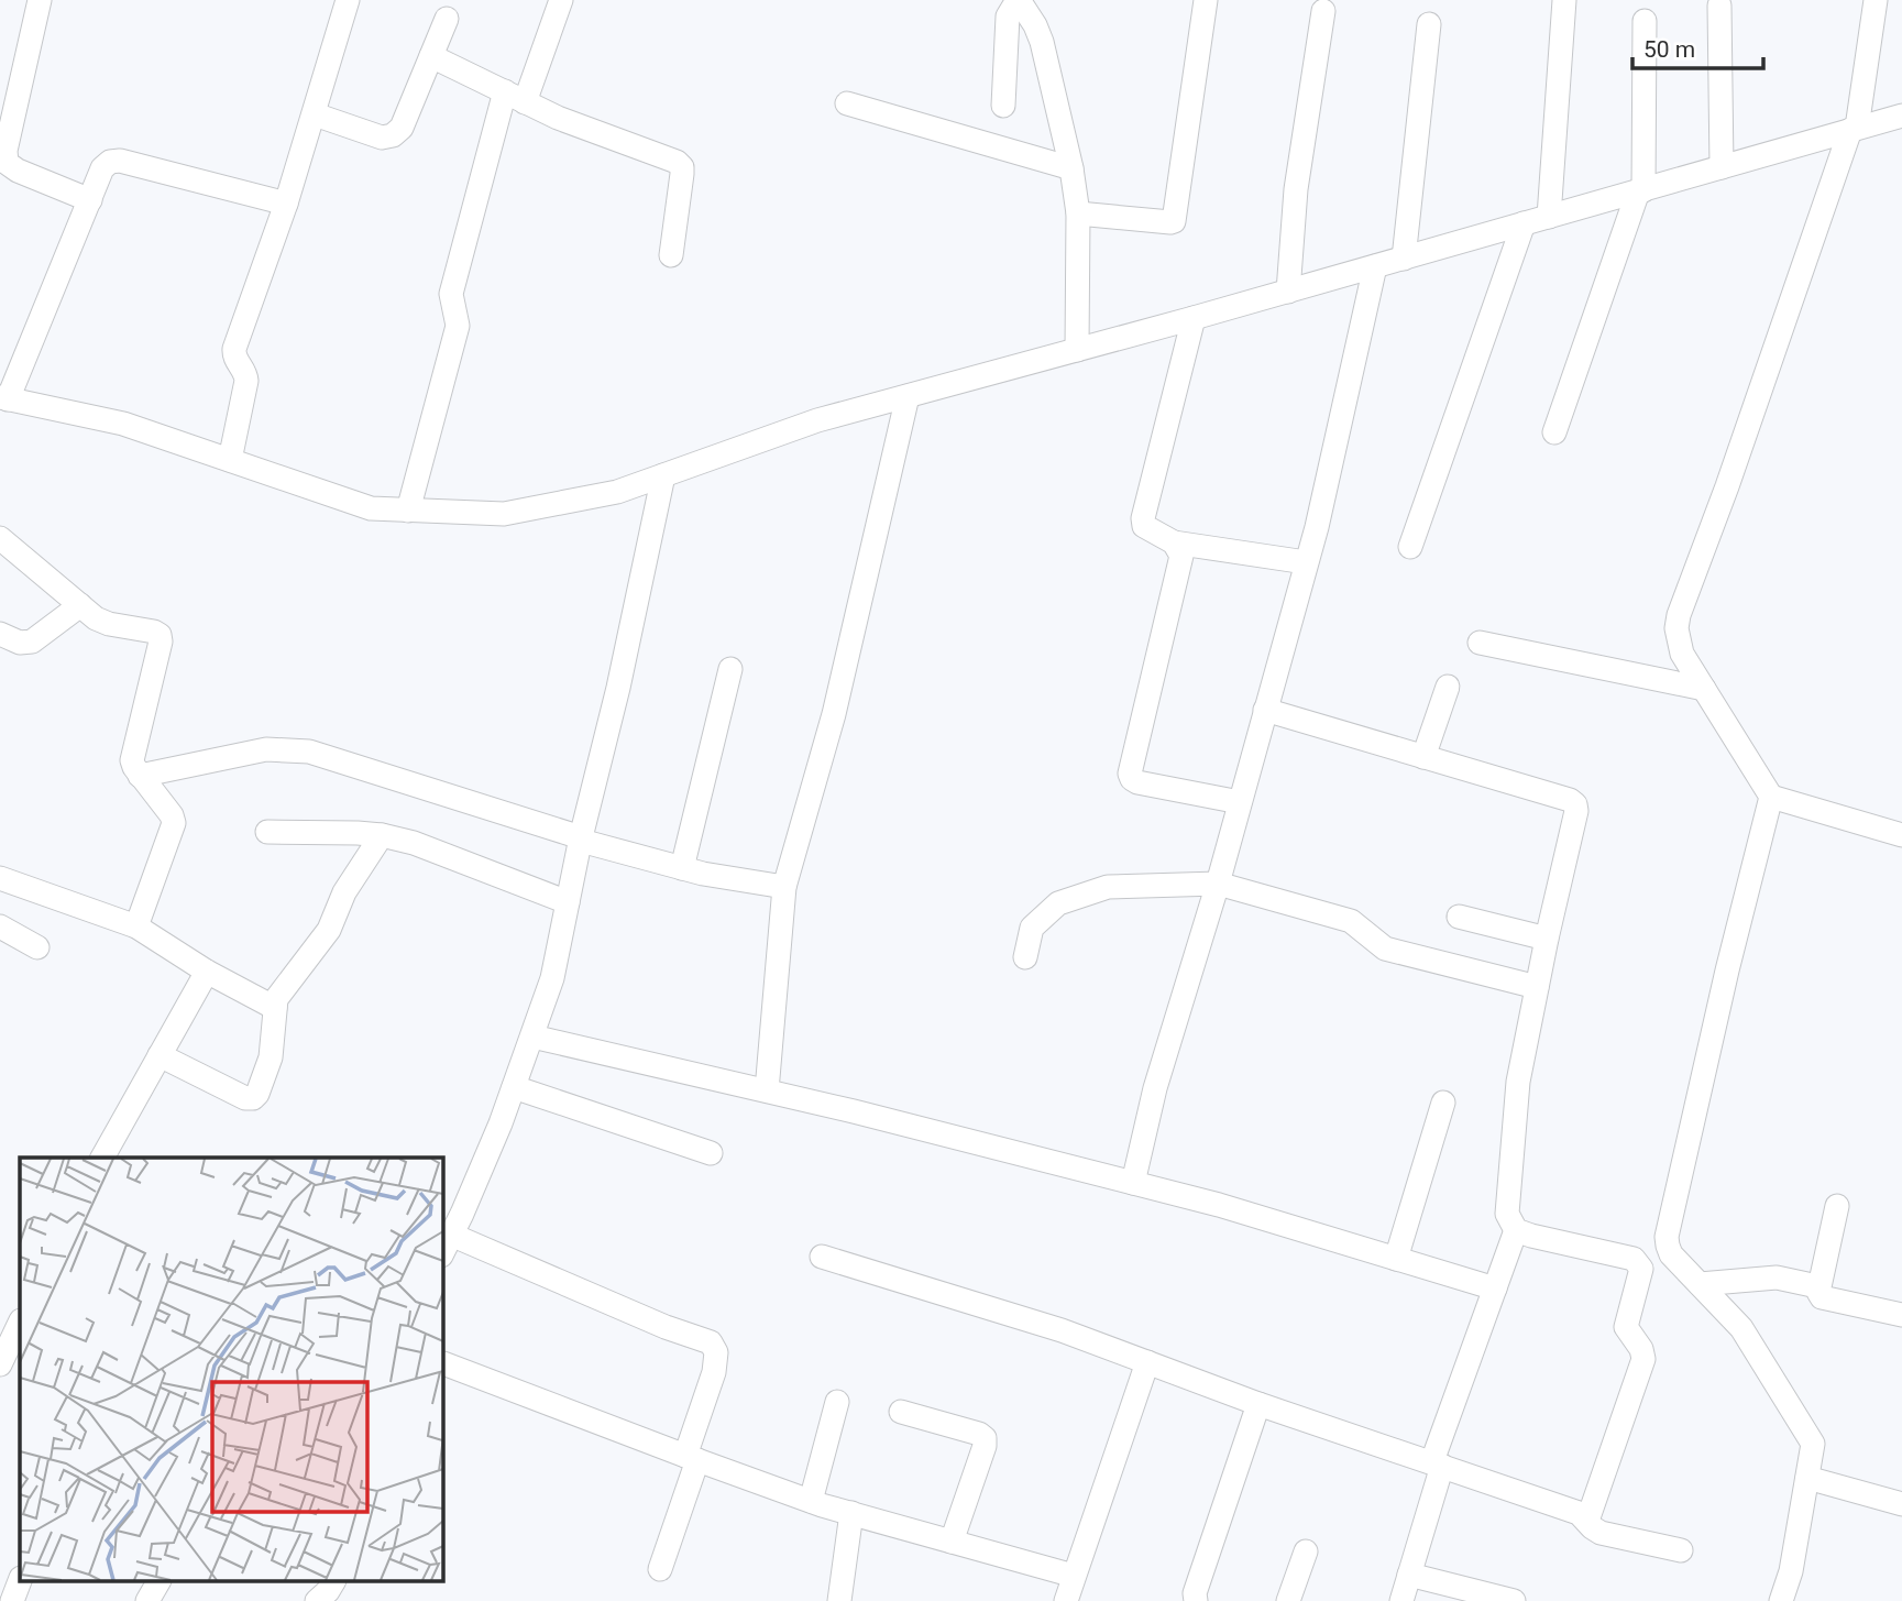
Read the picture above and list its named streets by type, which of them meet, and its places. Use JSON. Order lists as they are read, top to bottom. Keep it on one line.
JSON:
{"scale_bar":"50 m"}
